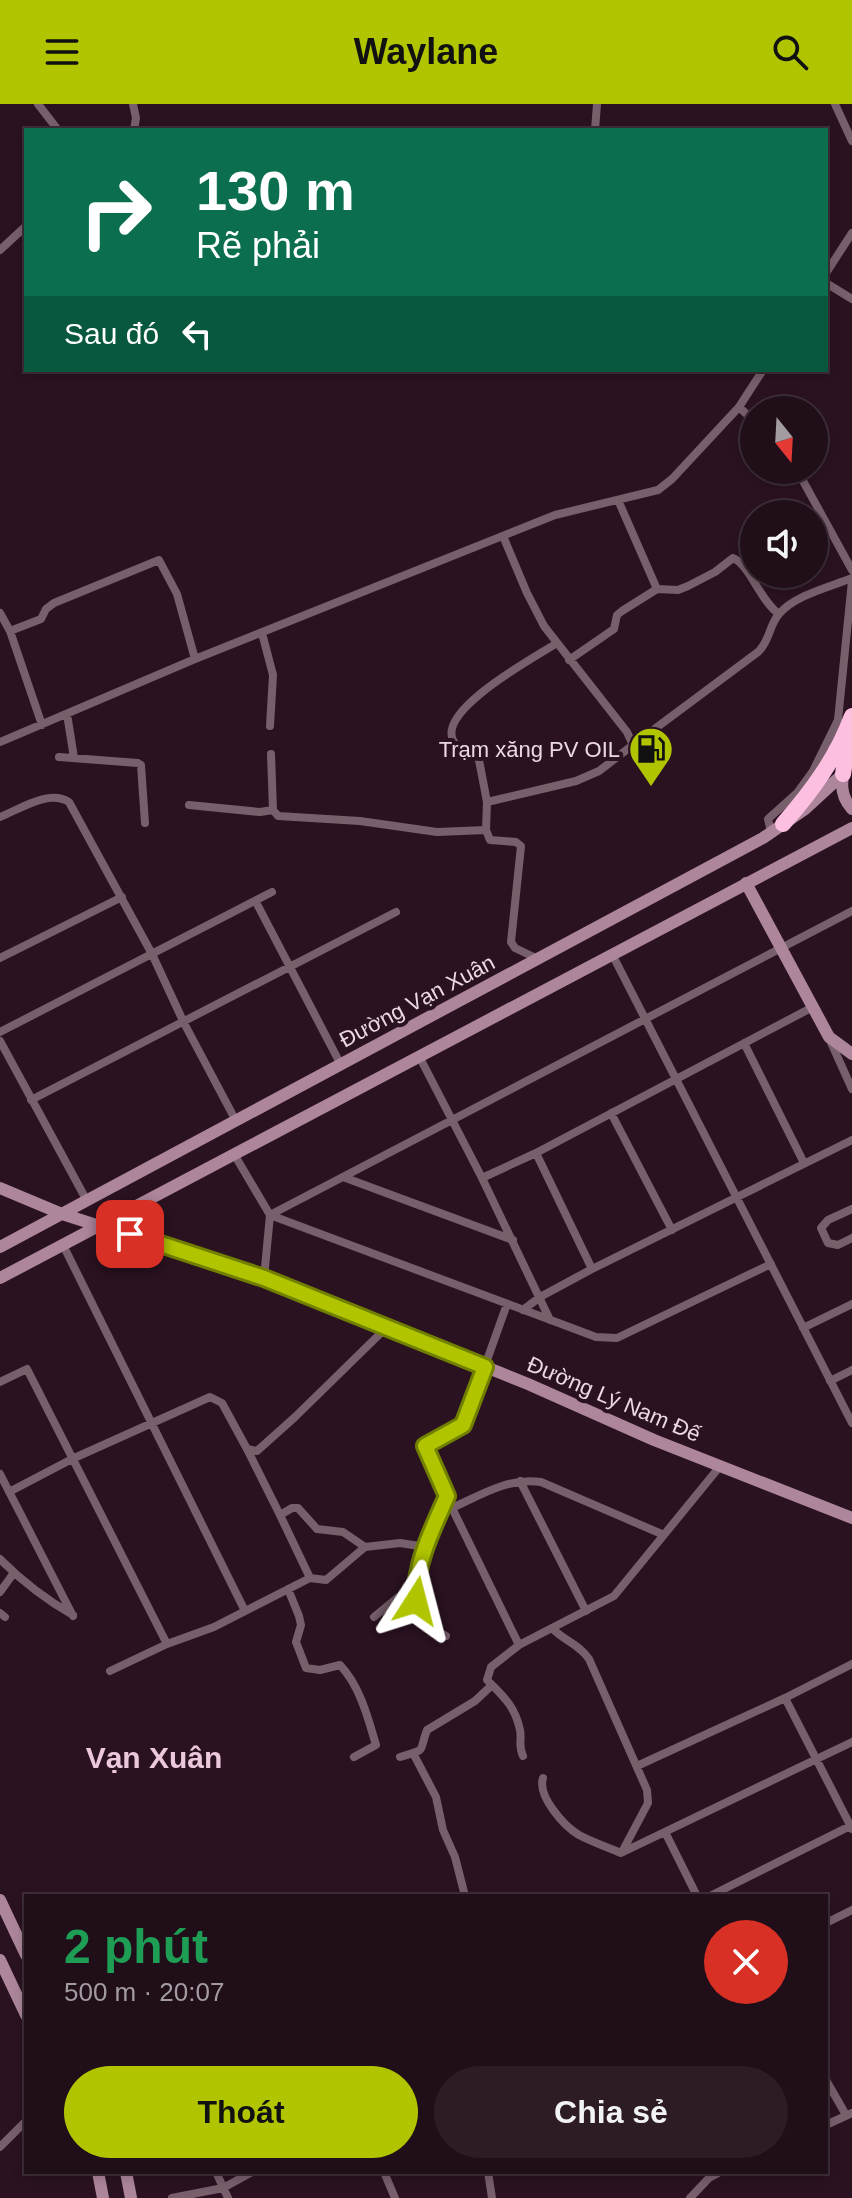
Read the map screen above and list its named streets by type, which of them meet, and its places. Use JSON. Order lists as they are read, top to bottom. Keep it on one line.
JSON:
{"streets":{"main road":["Đường Vạn Xuân","Đường Lý Nam Đế"]},"crossings":[["Đường Vạn Xuân","Đường Lý Nam Đế"]],"districts":["Vạn Xuân"],"places":{"fuel station":["Trạm xăng PV OIL"]},"north":"bottom","page":{"header":"Waylane","turn":["130 m","Rẽ phải"],"then":"Sau đó","heading":["2 phút","500 m · 20:07"],"buttons":["Thoát","Chia sẻ"]}}
